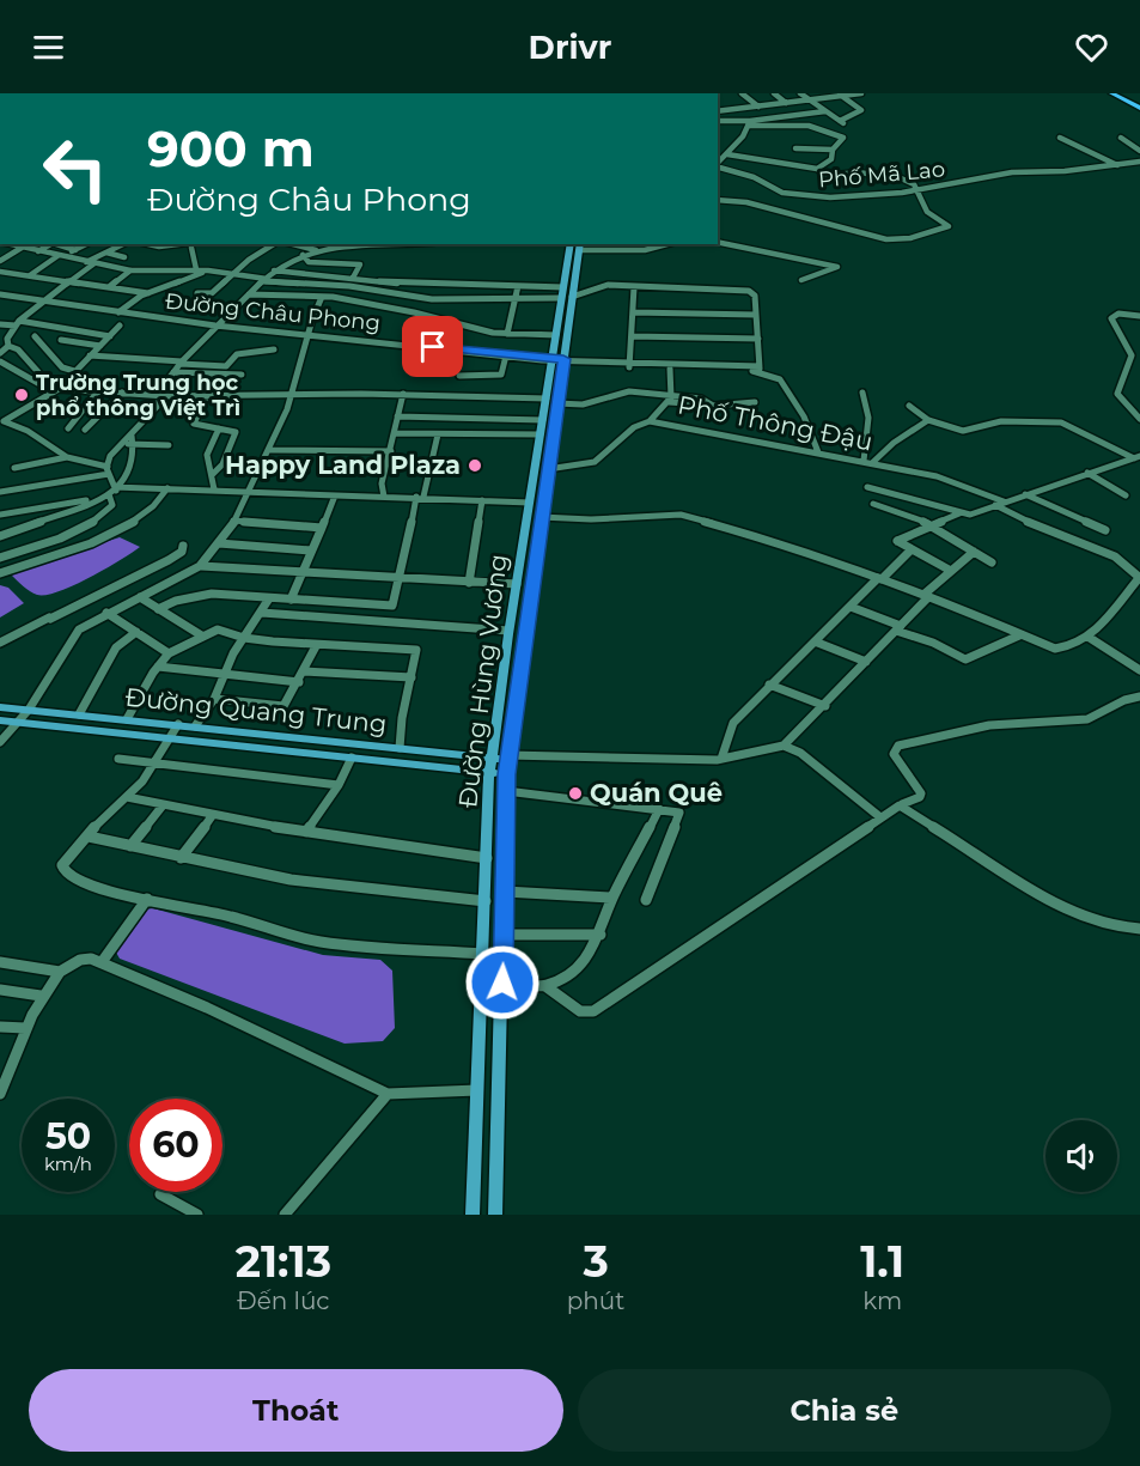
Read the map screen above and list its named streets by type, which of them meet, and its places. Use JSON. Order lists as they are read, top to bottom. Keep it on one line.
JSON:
{"streets":{"main road":["Đường Hùng Vương","Đường Quang Trung"],"street":["Phố Mã Lao","Đường Châu Phong","Phố Thông Đậu"]},"crossings":[["Đường Châu Phong","Đường Hùng Vương"],["Phố Thông Đậu","Đường Hùng Vương"],["Đường Hùng Vương","Đường Quang Trung"]],"places":["Trường Trung học phổ thông Việt Trì","Happy Land Plaza","Quán Quê"],"page":{"header":"Drivr","turn":["900 m","Đường Châu Phong"],"speed":"50 km/h","limit":"60","eta":["21:13","Đến lúc","3","phút","1.1","km"],"buttons":["Thoát","Chia sẻ"]}}
